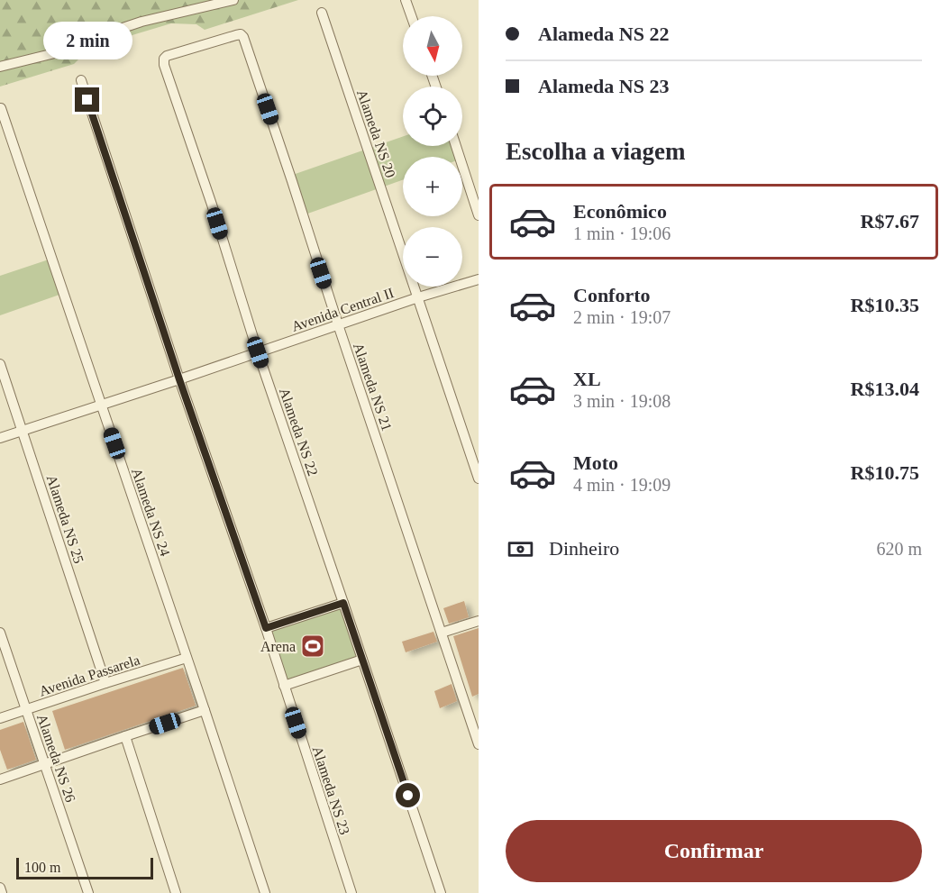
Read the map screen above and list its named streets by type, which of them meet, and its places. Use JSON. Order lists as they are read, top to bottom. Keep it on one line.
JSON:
{"streets":{"street":["Alameda NS 20","Avenida Central II","Alameda NS 21","Alameda NS 22","Alameda NS 24","Alameda NS 25","Avenida Passarela","Alameda NS 26","Alameda NS 23"]},"crossings":[["Alameda NS 20","Avenida Central II"],["Avenida Central II","Alameda NS 21"],["Avenida Central II","Alameda NS 22"],["Avenida Central II","Alameda NS 24"],["Avenida Central II","Alameda NS 25"],["Avenida Central II","Alameda NS 23"],["Alameda NS 21","Alameda NS 22"],["Alameda NS 24","Avenida Passarela"],["Alameda NS 25","Avenida Passarela"],["Avenida Passarela","Alameda NS 26"]],"places":{"sports":["Arena"]},"scale_bar":"100 m","north":"bottom","page":{"banner":["Alameda NS 22","Alameda NS 23"],"map_buttons":["+","−"],"bubble":"2 min","heading":"Escolha a viagem","list":[{"name":"Econômico","note":"1 min · 19:06","value":"R$7.67"},{"name":"Conforto","note":"2 min · 19:07","value":"R$10.35"},{"name":"XL","note":"3 min · 19:08","value":"R$13.04"},{"name":"Moto","note":"4 min · 19:09","value":"R$10.75"}],"pay":["Dinheiro","620 m"],"buttons":"Confirmar","scale":"100 m"}}
